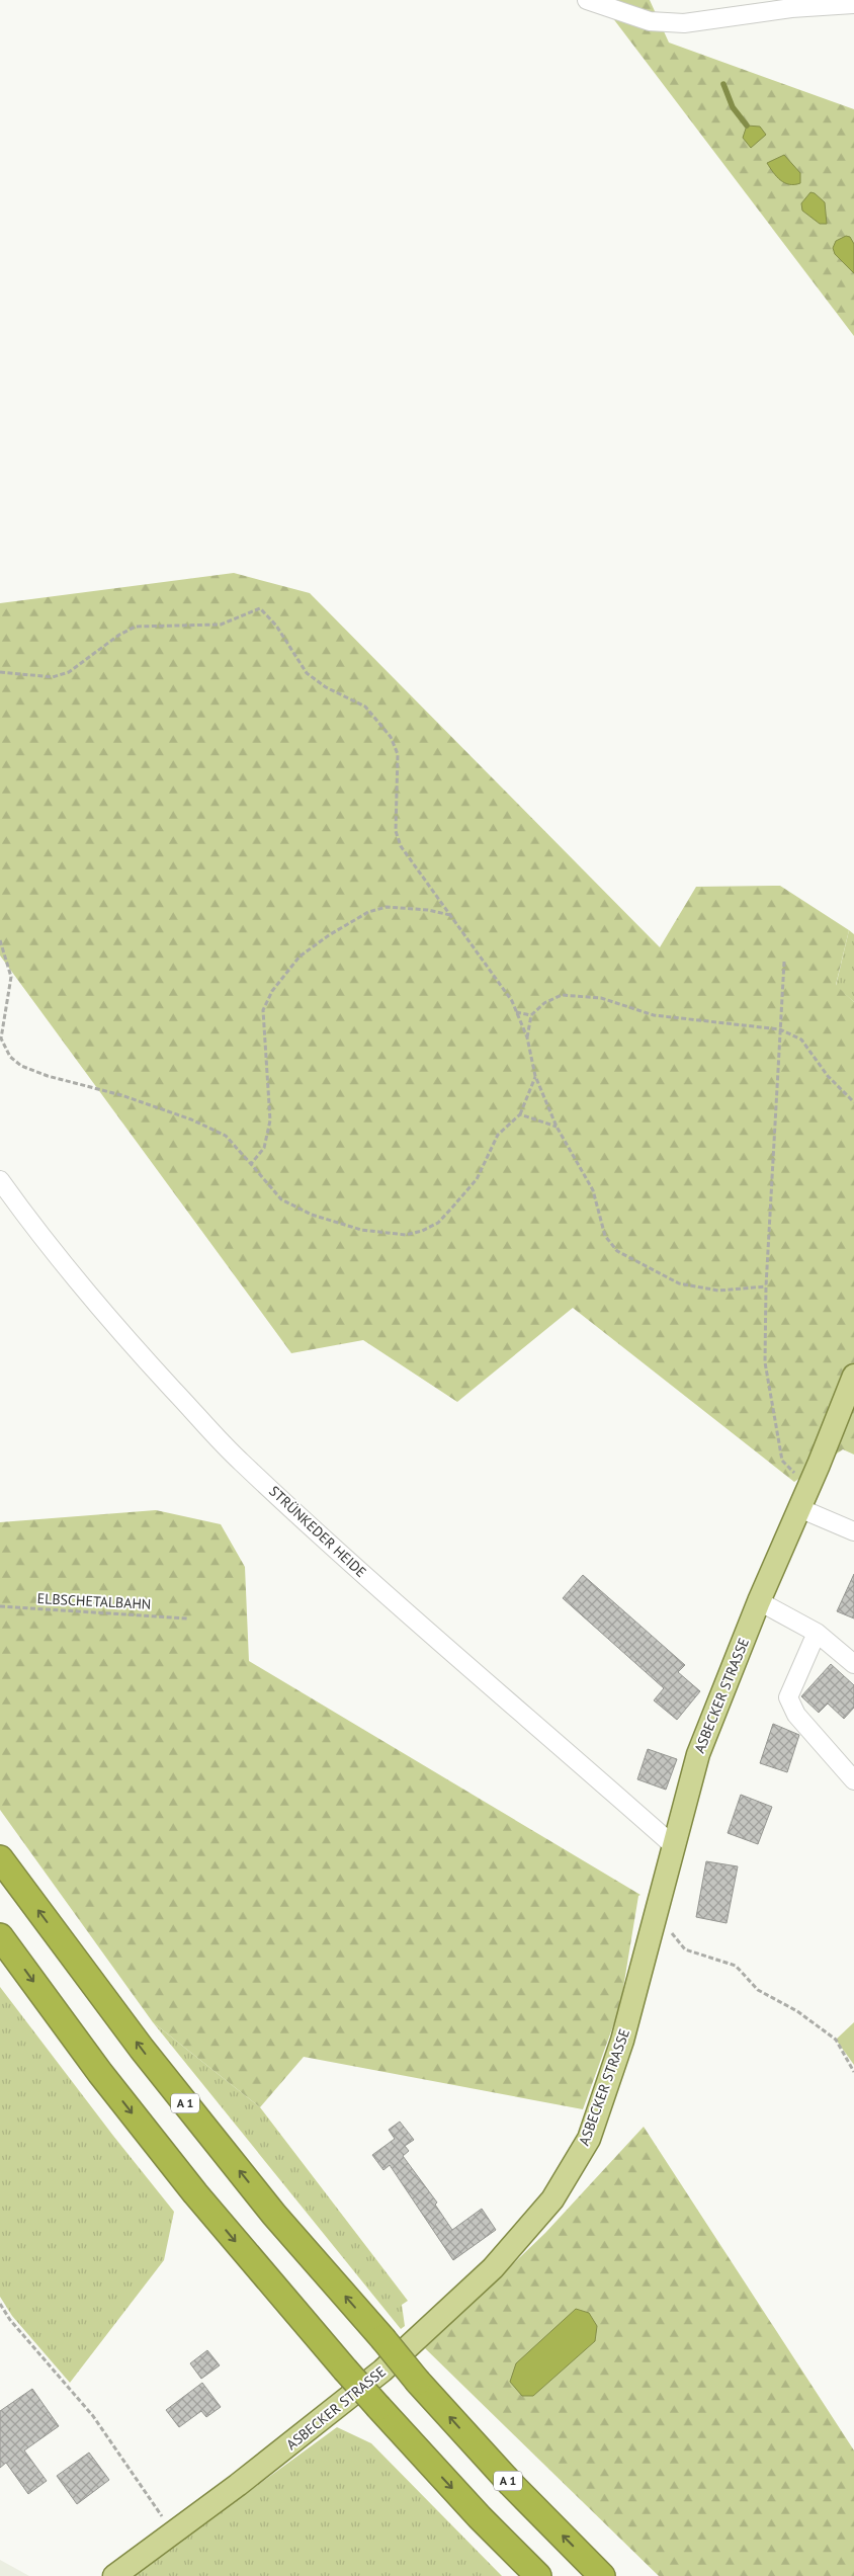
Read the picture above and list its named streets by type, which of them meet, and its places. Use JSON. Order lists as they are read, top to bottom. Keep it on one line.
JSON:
{"streets":{"highway":["A 1"],"main road":["ASBECKER STRASSE"],"street":["STRÜNKEDER HEIDE"],"path":["ELBSCHETALBAHN"]},"crossings":[["STRÜNKEDER HEIDE","ASBECKER STRASSE"]]}
